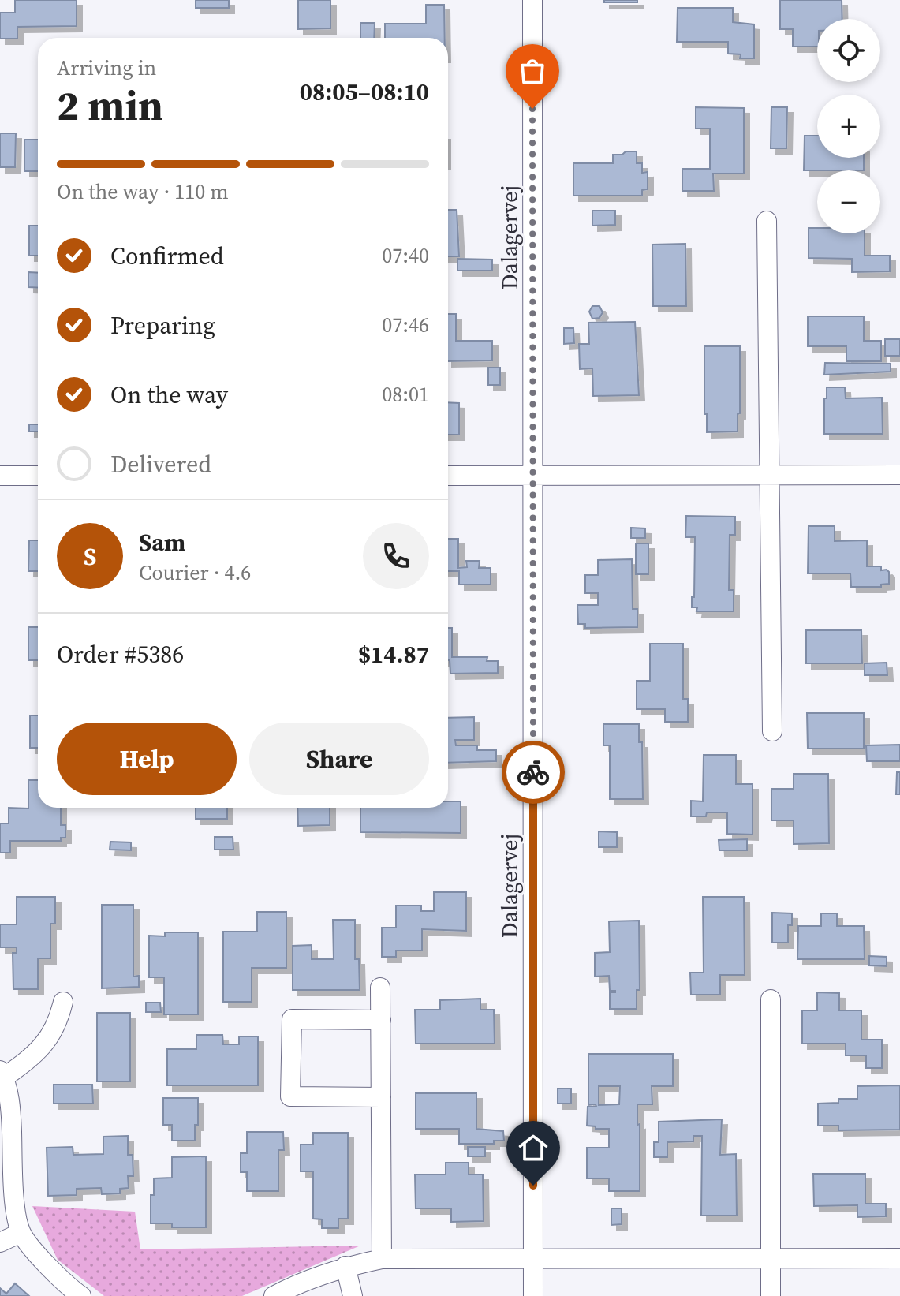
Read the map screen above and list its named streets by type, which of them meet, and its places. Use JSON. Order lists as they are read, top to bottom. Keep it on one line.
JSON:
{"streets":{"street":["Dalagervej"]},"page":{"map_buttons":["+","−"],"heading":["2 min","Arriving in","08:05–08:10"],"panel":["Sam","Courier · 4.6","Order #5386","$14.87"],"bar":"On the way · 110 m","list":[["Confirmed","07:40"],["Preparing","07:46"],["On the way","08:01"],"Delivered"],"round":"S","buttons":["Help","Share"]}}
